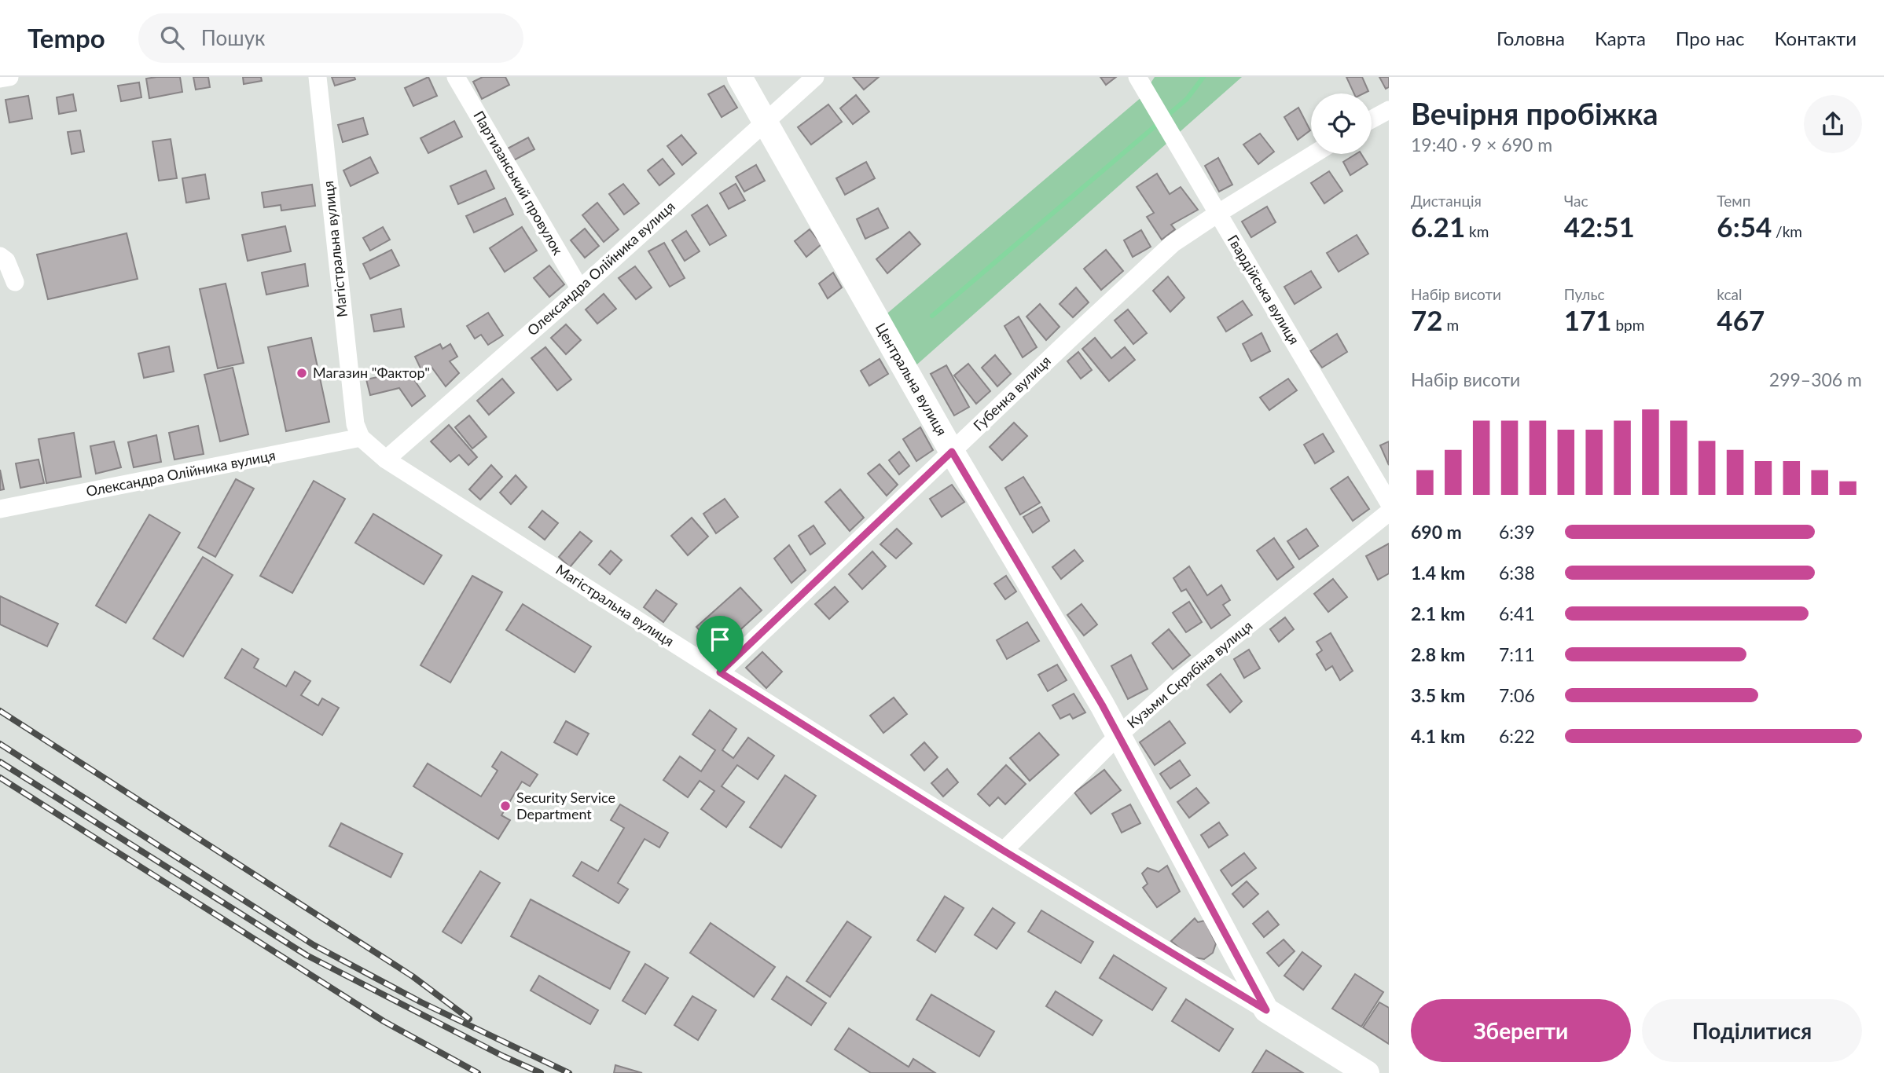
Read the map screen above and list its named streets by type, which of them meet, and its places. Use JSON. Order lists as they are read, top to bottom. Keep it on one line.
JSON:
{"streets":{"main road":["Центральна вулиця"],"street":["Партизанський провулок","Магістральна вулиця","Олександра Олійника вулиця","Гвардійська вулиця","Губенка вулиця","Кузьми Скрябіна вулиця"]},"crossings":[["Партизанський провулок","Олександра Олійника вулиця"],["Магістральна вулиця","Олександра Олійника вулиця"],["Магістральна вулиця","Центральна вулиця"],["Магістральна вулиця","Губенка вулиця"],["Магістральна вулиця","Кузьми Скрябіна вулиця"],["Олександра Олійника вулиця","Центральна вулиця"],["Гвардійська вулиця","Губенка вулиця"],["Центральна вулиця","Губенка вулиця"],["Центральна вулиця","Кузьми Скрябіна вулиця"]],"places":["Магазин \"Фактор\"","Security Service Department"],"page":{"header":"Tempo","search":"Пошук","nav":["Головна","Карта","Про нас","Контакти"],"heading":["Вечірня пробіжка","19:40 · 9 × 690 m"],"stats":[["Дистанція","6.21 km"],["Час","42:51"],["Темп","6:54 /km"],["Набір висоти","72 m"],["Пульс","171 bpm"],["kcal","467"]],"chart":["Набір висоти","299–306 m"],"list":[{"name":"690 m","note":"6:39"},{"name":"1.4 km","note":"6:38"},{"name":"2.1 km","note":"6:41"},{"name":"2.8 km","note":"7:11"},{"name":"3.5 km","note":"7:06"},{"name":"4.1 km","note":"6:22"}],"buttons":["Зберегти","Поділитися"]}}
